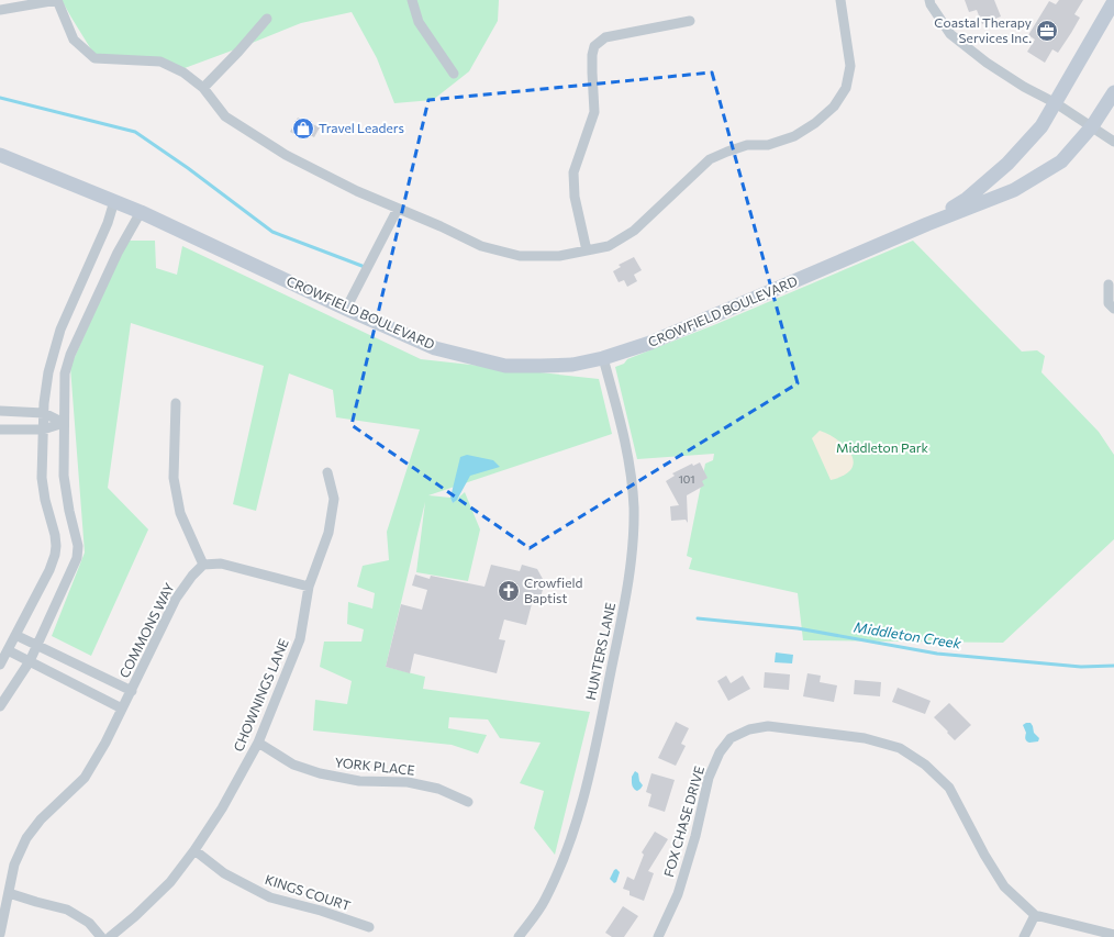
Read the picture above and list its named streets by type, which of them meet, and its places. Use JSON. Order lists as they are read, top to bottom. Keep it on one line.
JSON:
{"streets":{"main road":["CROWFIELD BOULEVARD"],"street":["COMMONS WAY","HUNTERS LANE","CHOWNINGS LANE","YORK PLACE","FOX CHASE DRIVE","KINGS COURT"]},"crossings":[["CROWFIELD BOULEVARD","HUNTERS LANE"],["CHOWNINGS LANE","YORK PLACE"],["CHOWNINGS LANE","KINGS COURT"]],"water":["Middleton Creek"],"parks":["Middleton Park"],"places":{"office":["Coastal Therapy Services Inc."],"shop":["Travel Leaders"],"church":["Crowfield Baptist"]},"house_numbers":["101"]}
